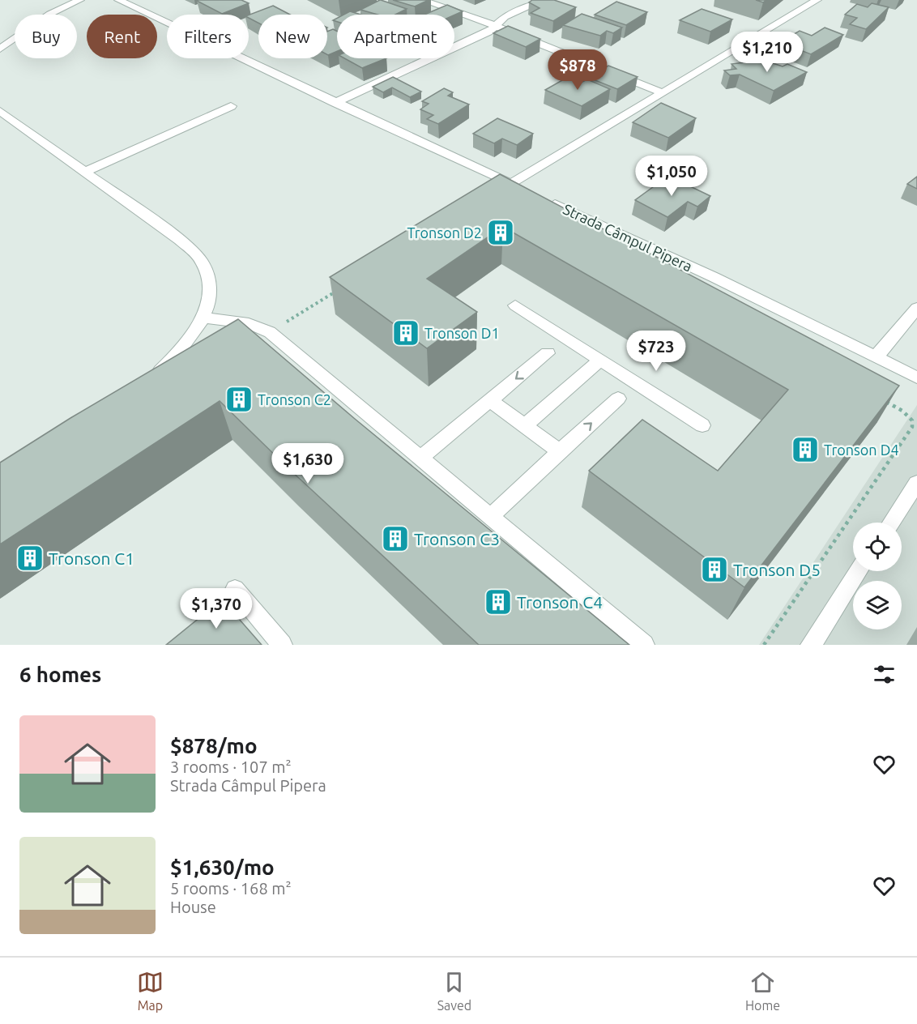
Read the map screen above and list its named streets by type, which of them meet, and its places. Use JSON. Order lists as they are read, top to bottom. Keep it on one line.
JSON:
{"streets":{"street":["Strada Câmpul Pipera"]},"places":{"building":["Tronson D2","Tronson D1","Tronson C2","Tronson D4","Tronson C3","Tronson C1","Tronson D5","Tronson C4"]},"page":{"chip":["Buy","Rent","Filters","New","Apartment"],"price":["$1,210","$878","$1,050","$723","$1,630","$1,370"],"heading":"6 homes","list":[{"name":"$878/mo","note":"3 rooms · 107 m² · Strada Câmpul Pipera"},{"name":"$1,630/mo","note":"5 rooms · 168 m² · House"}],"tabs":["Map","Saved","Home"]}}
